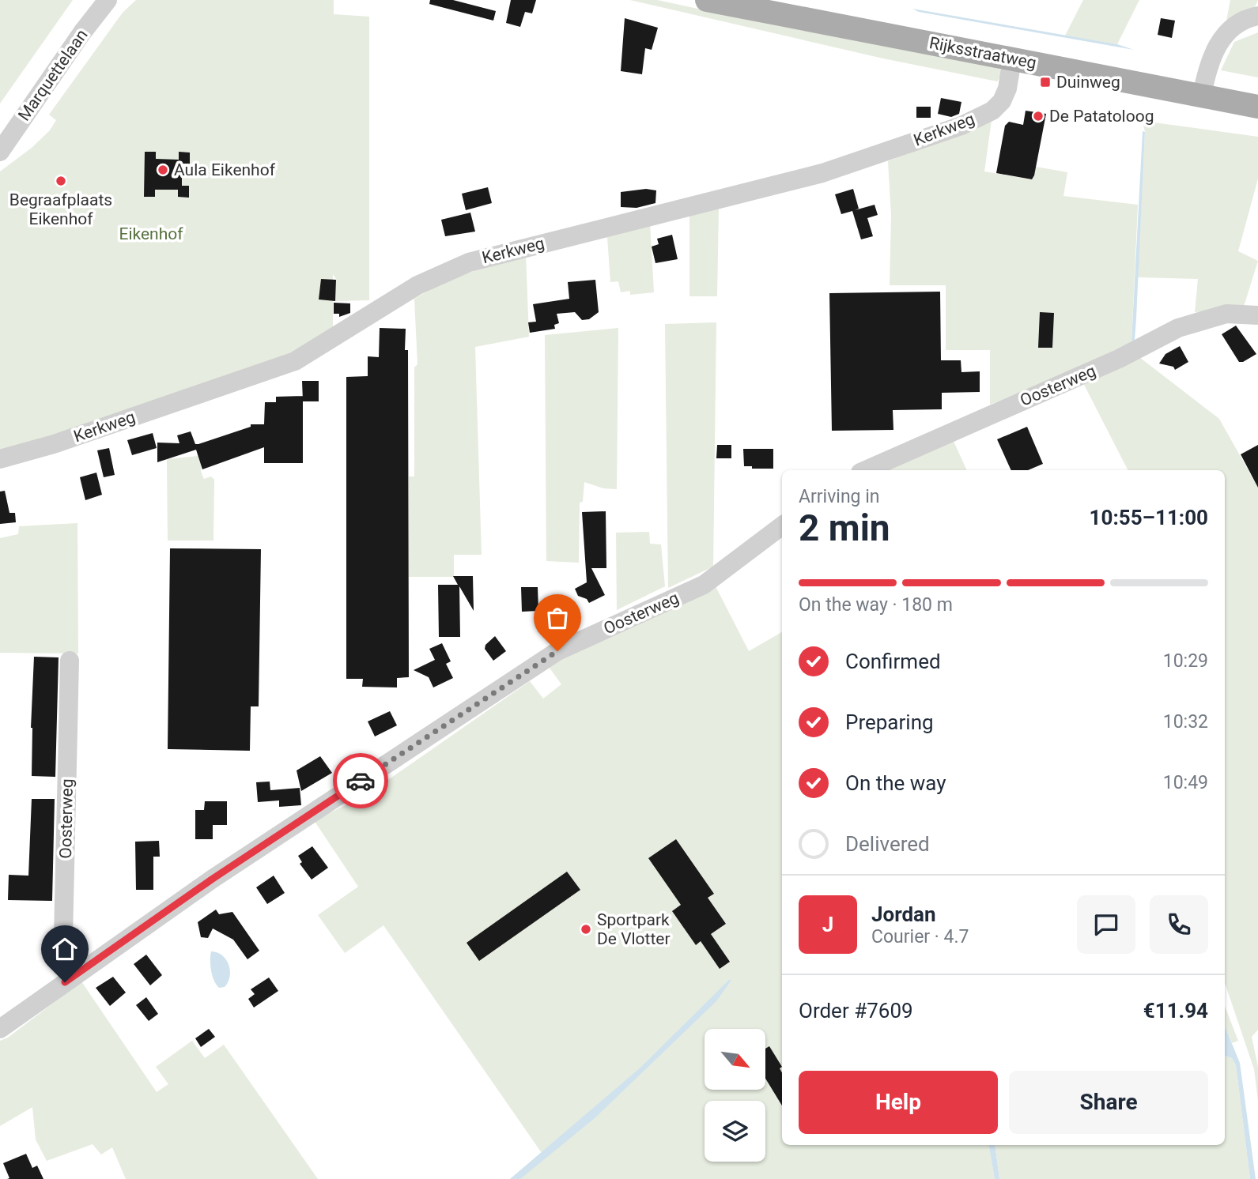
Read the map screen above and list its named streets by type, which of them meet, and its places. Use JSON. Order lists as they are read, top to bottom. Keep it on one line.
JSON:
{"streets":{"main road":["Rijksstraatweg"],"street":["Marquettelaan","Kerkweg","Oosterweg"]},"crossings":[["Rijksstraatweg","Kerkweg"]],"parks":["Eikenhof"],"places":{"transit":["Duinweg"],"other":["De Patatoloog","Aula Eikenhof","Begraafplaats Eikenhof","Sportpark De Vlotter"]},"north":"bottom right","page":{"heading":["2 min","Arriving in","10:55–11:00"],"panel":["Jordan","Courier · 4.7","Order #7609","€11.94"],"bar":"On the way · 180 m","list":[["Confirmed","10:29"],["Preparing","10:32"],["On the way","10:49"],"Delivered"],"round":"J","buttons":["Help","Share"]}}
